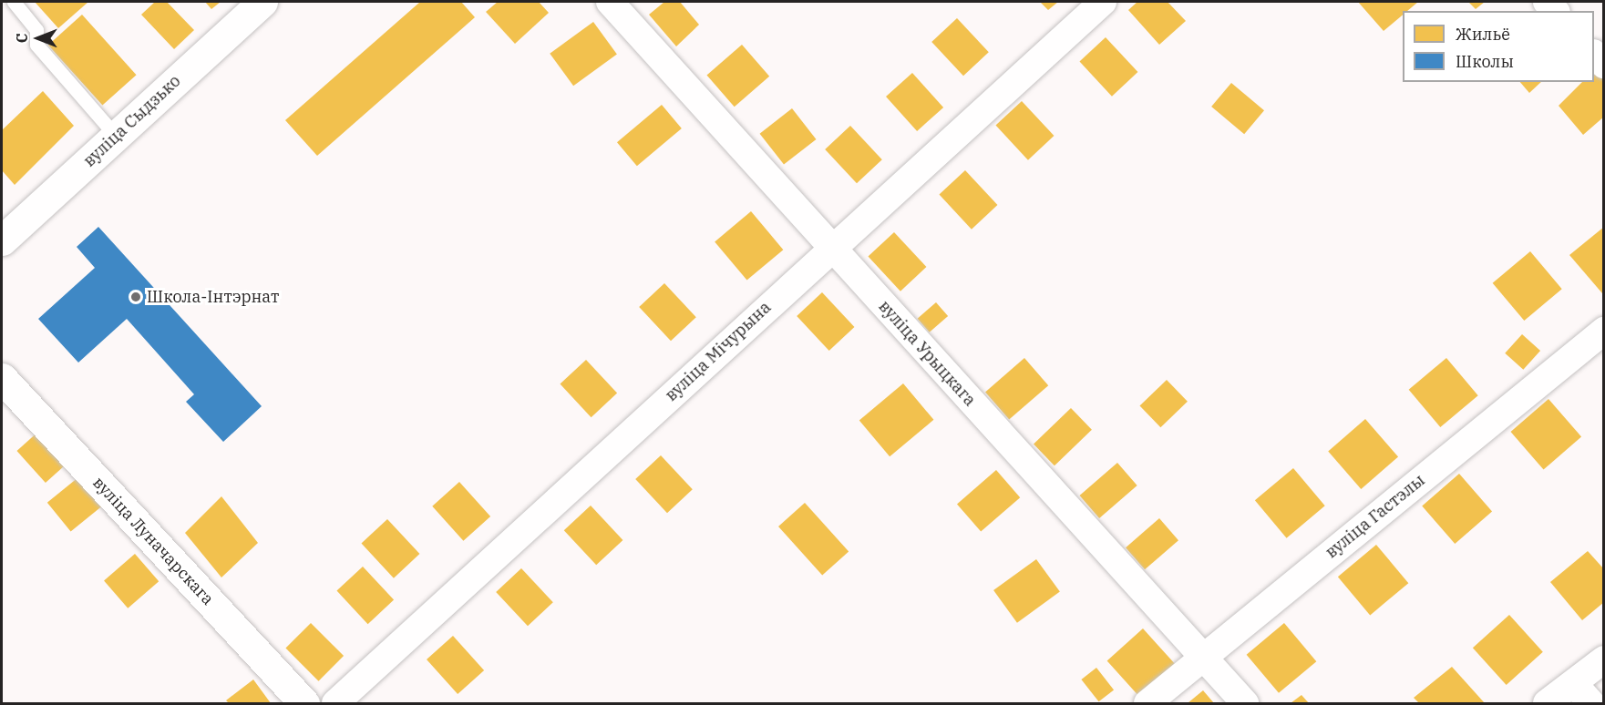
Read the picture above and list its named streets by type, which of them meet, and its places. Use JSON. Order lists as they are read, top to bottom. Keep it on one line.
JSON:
{"streets":{"street":["вуліца Сыдзько","вуліца Мічурына","вуліца Урыцкага","вуліца Гастэлы","вуліца Луначарскага"]},"crossings":[["вуліца Мічурына","вуліца Урыцкага"],["вуліца Урыцкага","вуліца Гастэлы"]],"places":["Школа-Інтэрнат"],"legend":["Жильё","Школы"],"north":"left"}
